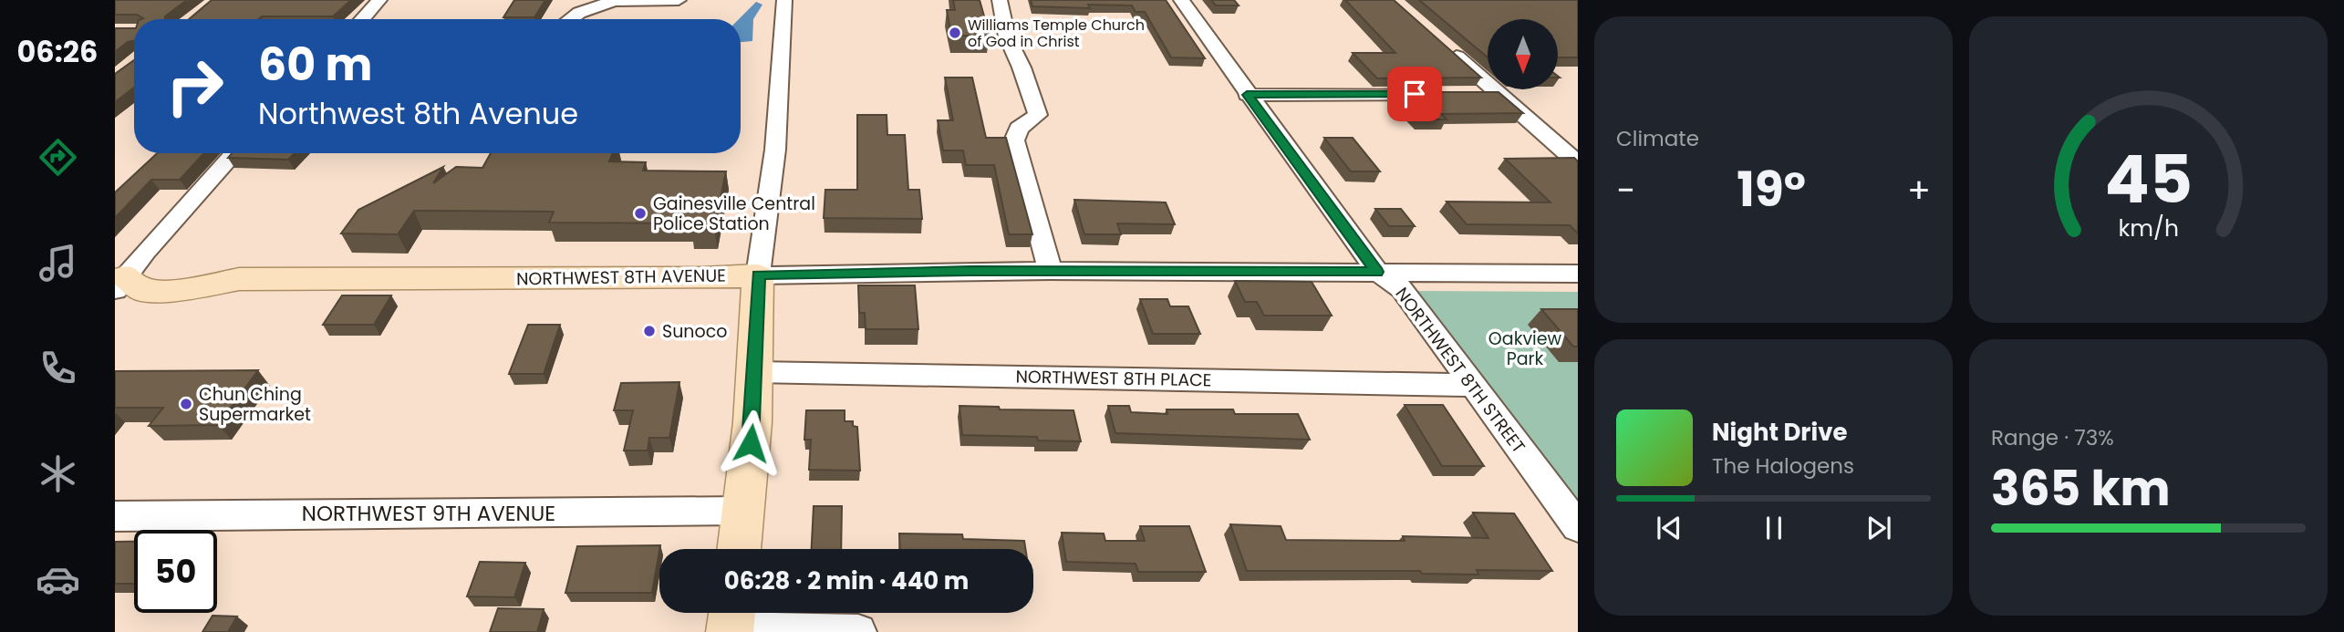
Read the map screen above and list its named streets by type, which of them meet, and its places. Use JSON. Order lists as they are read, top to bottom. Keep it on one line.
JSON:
{"streets":{"main road":["NORTHWEST 8TH AVENUE"],"street":["NORTHWEST 8TH STREET","NORTHWEST 8TH PLACE","NORTHWEST 9TH AVENUE"]},"crossings":[["NORTHWEST 8TH AVENUE","NORTHWEST 8TH STREET"],["NORTHWEST 8TH STREET","NORTHWEST 8TH PLACE"]],"parks":["Oakview Park"],"places":["Williams Temple Church of God in Christ","Gainesville Central Police Station","Sunoco","Chun Ching Supermarket"],"north":"bottom","page":{"tabs":"06:26","tile":["Climate",["Range · 73%","365 km"]],"turn":["60 m","Northwest 8th Avenue"],"heat":["−","19°","+"],"song":["Night Drive","The Halogens"],"limit":"50","trip":"06:28 · 2 min · 440 m","gauge":["45","km/h"]}}
